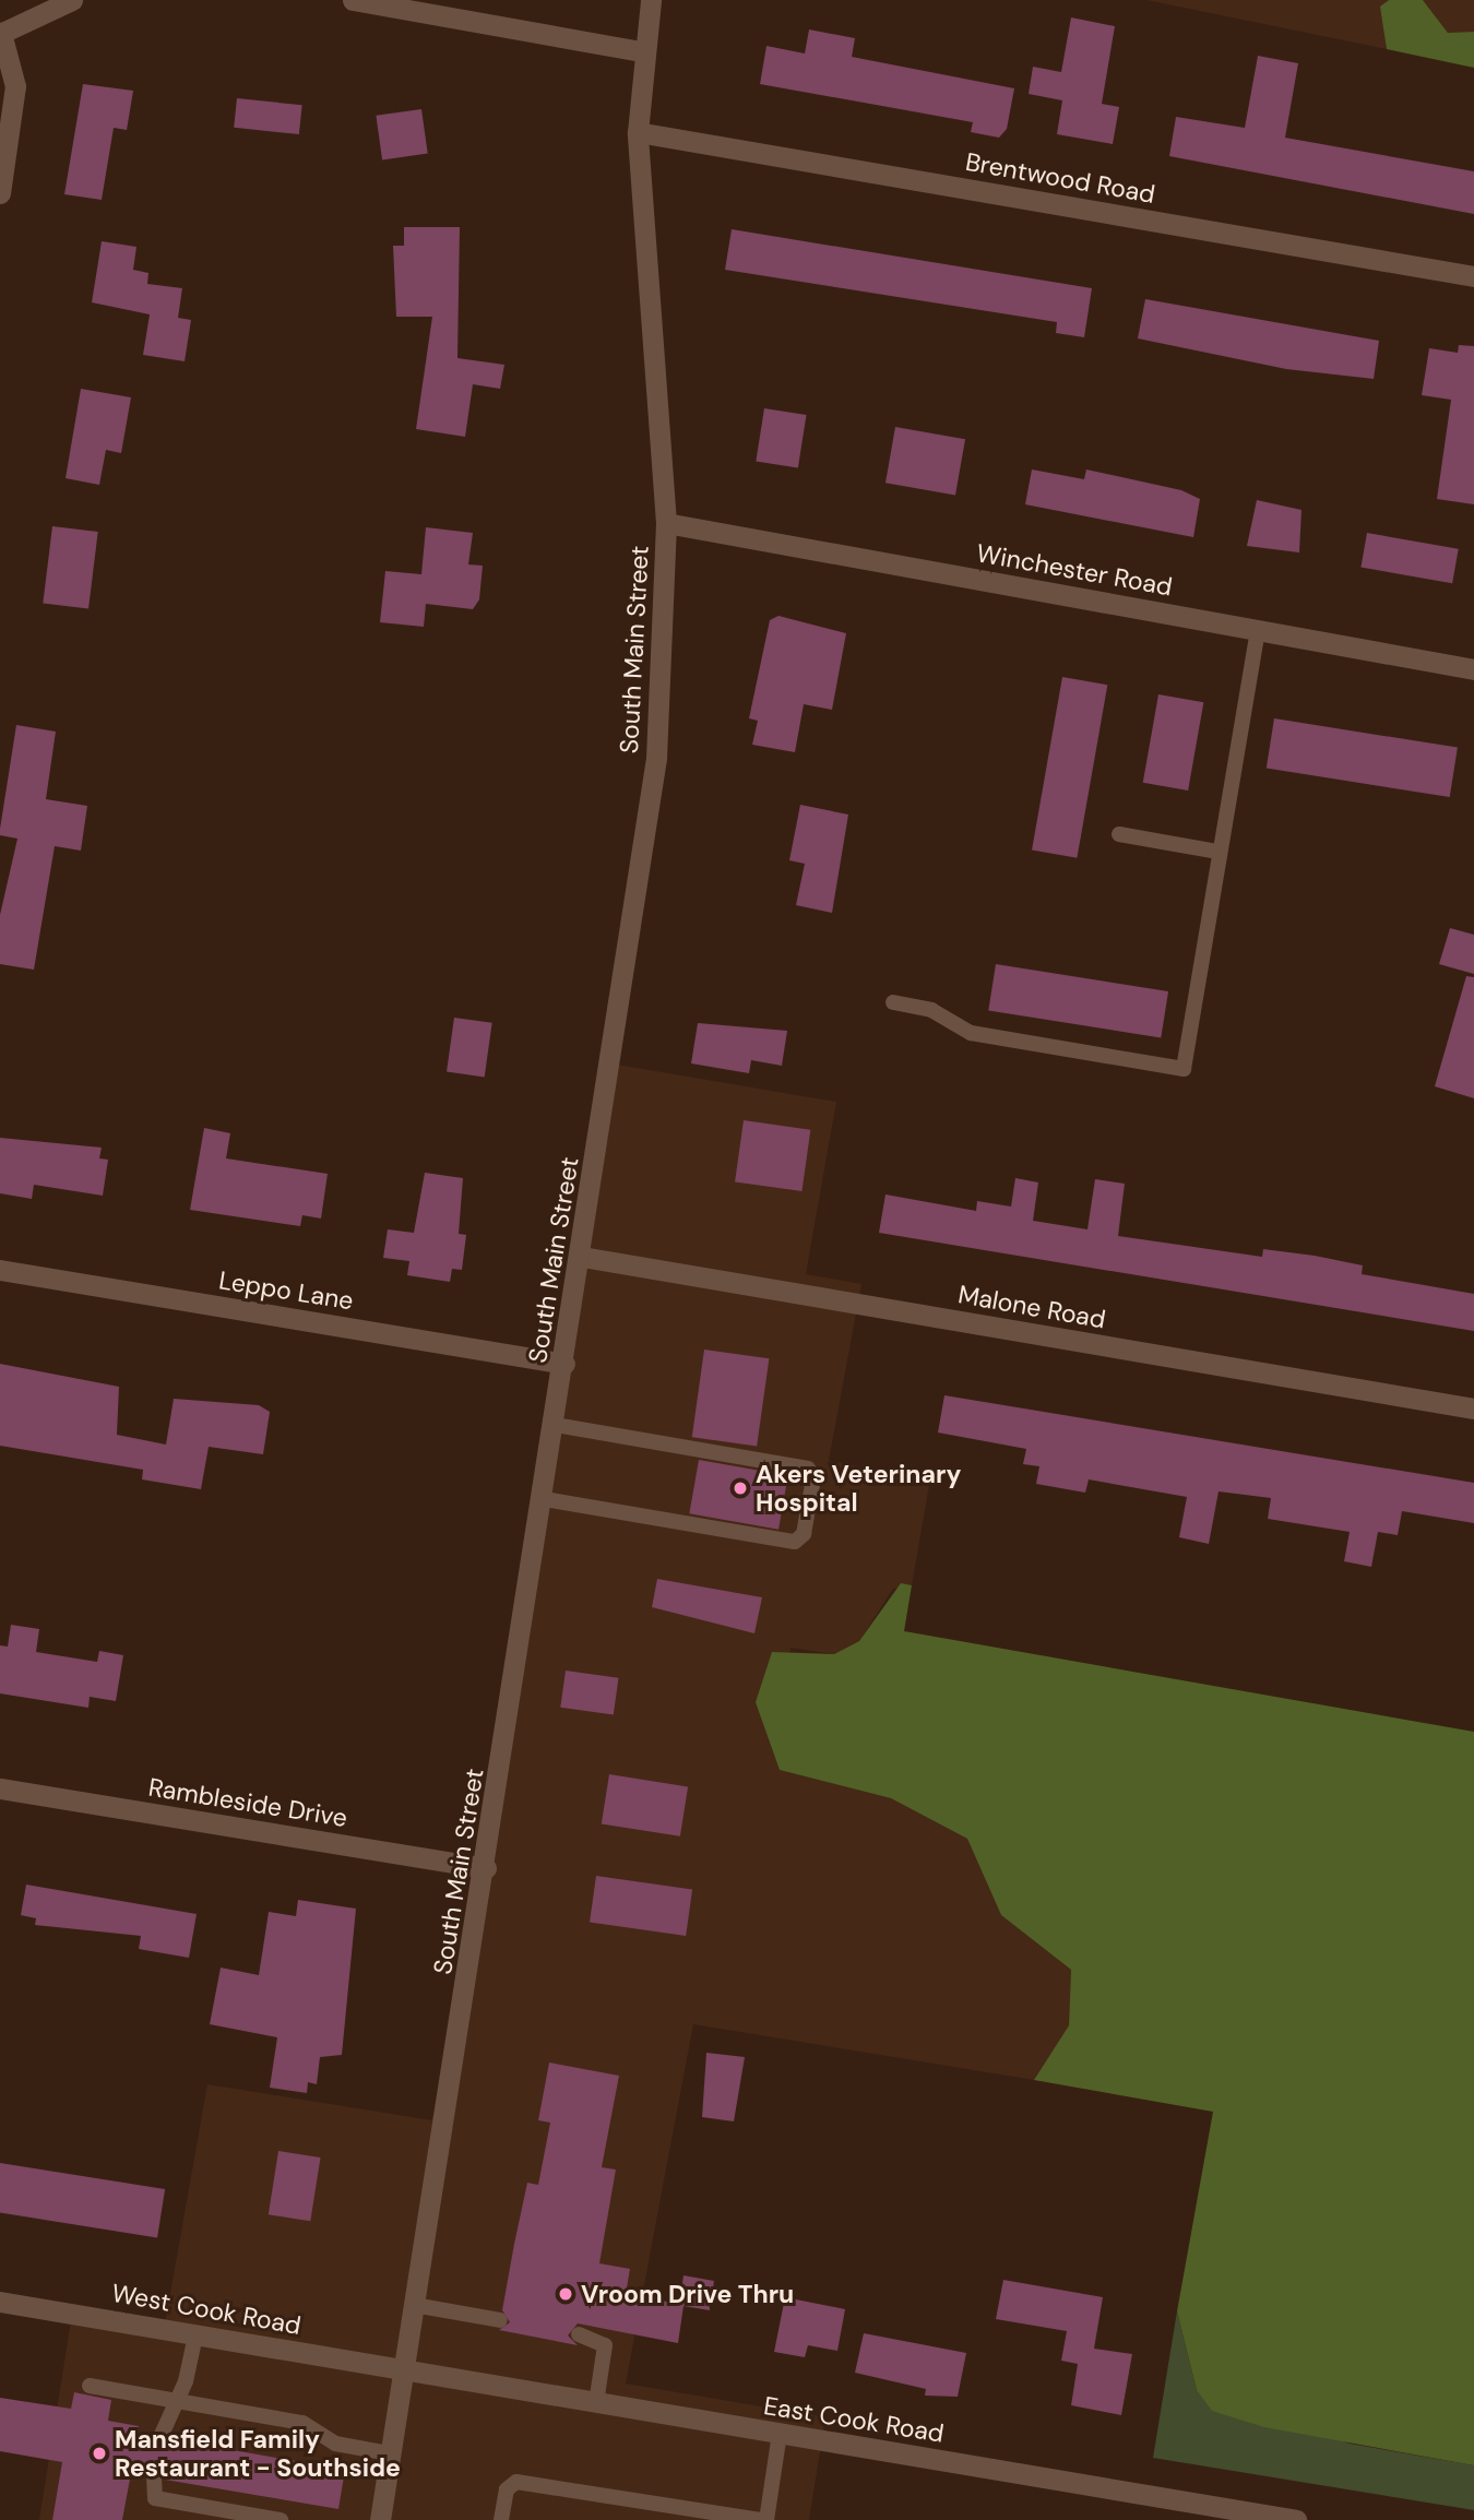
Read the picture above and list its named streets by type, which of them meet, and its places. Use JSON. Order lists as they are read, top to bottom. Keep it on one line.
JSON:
{"streets":{"street":["Brentwood Road","Winchester Road","South Main Street","Leppo Lane","Malone Road","Rambleside Drive","West Cook Road","East Cook Road"]},"crossings":[["Brentwood Road","South Main Street"],["Winchester Road","South Main Street"],["South Main Street","Leppo Lane"],["South Main Street","Malone Road"],["South Main Street","Rambleside Drive"],["South Main Street","West Cook Road"],["South Main Street","East Cook Road"],["West Cook Road","East Cook Road"]],"places":["Akers Veterinary Hospital","Vroom Drive Thru","Mansfield Family Restaurant - Southside"]}
